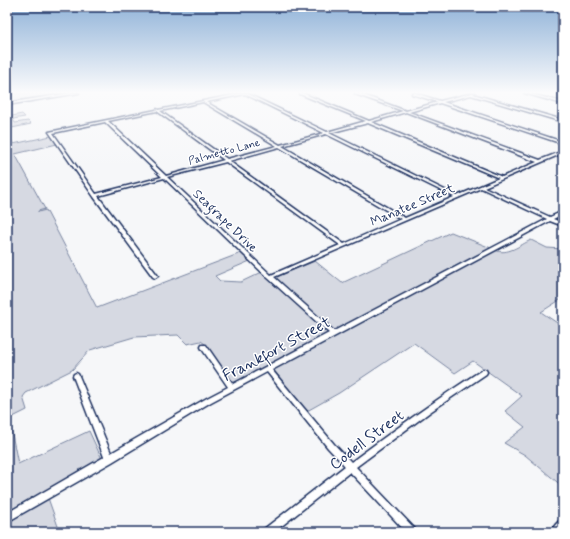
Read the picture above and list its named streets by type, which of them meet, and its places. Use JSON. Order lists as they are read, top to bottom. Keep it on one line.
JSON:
{"streets":{"street":["Palmetto Lane","Manatee Street","Seagrape Drive","Frankfort Street","Codell Street"]},"crossings":[["Palmetto Lane","Seagrape Drive"],["Manatee Street","Seagrape Drive"],["Seagrape Drive","Frankfort Street"]]}
